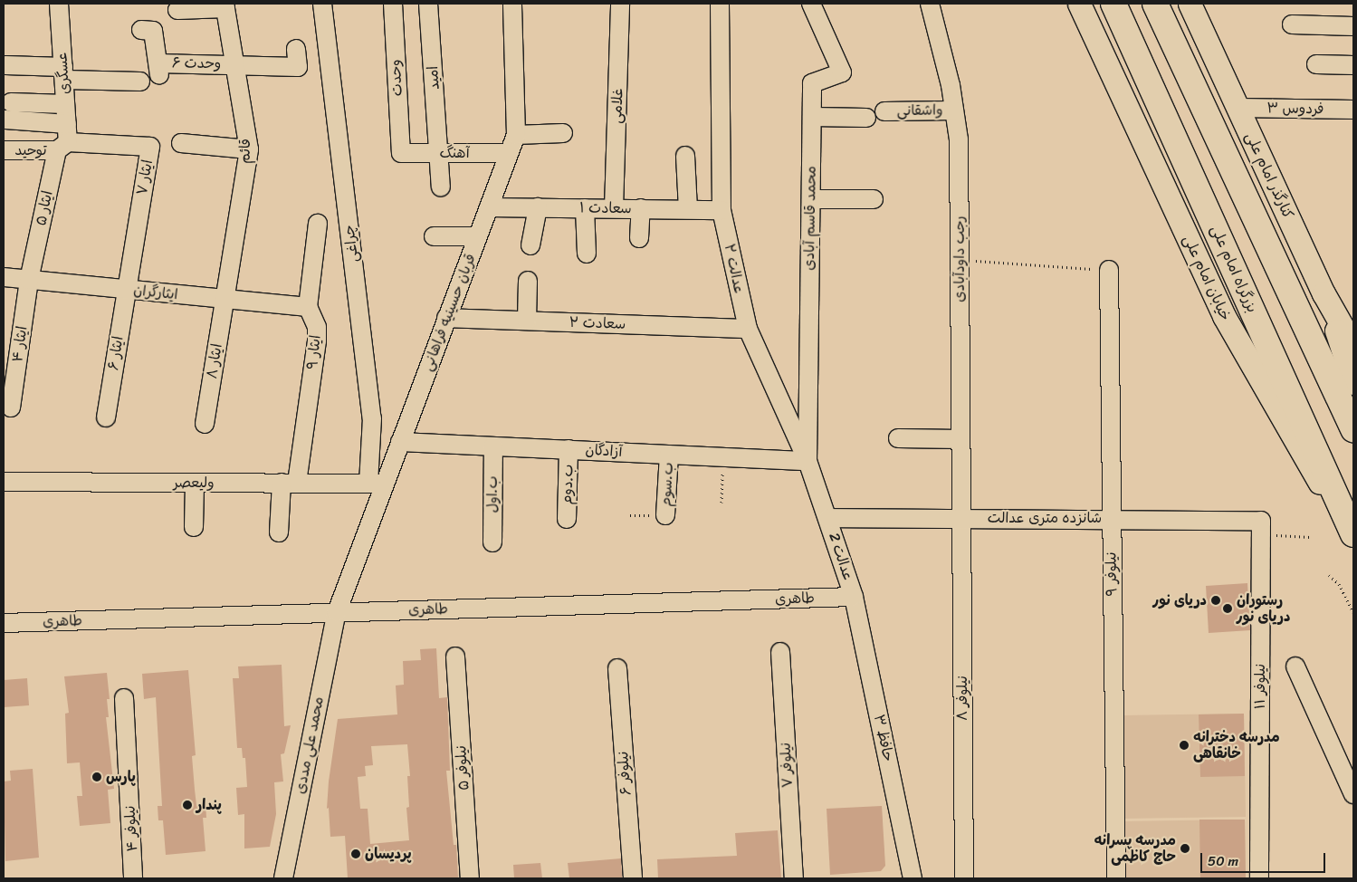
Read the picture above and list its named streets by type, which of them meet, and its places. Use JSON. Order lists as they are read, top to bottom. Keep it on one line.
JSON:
{"streets":{"highway":["بزرگراه امام علی"],"main road":["کنارگذر امام علی","خیابان امام علی"],"street":["وحدت ۶","عسگری","وحدت","امید","غلامی","فردوس ۳","واشقانی","توحید","قائم","آهنگ","ایثار ۷","ایثار ۵","سعادت ۱","محمد قاسم آبادی","چراغی","رجب داودآبادی","عدالت ۲","ایثارگران","قربان حسینیه فراهانی","سعادت ۲","ایثار ۴","ایثار ۹","ایثار ۶","ایثار ۸","آزادگان","ولیعصر","ب.دوم","ب.سوم","ب.اول","شانزده متری عدالت","عدالت 2","نیلوفر ۹","طاهری","نیلوفر ۱۱","نیلوفر ۸","حافظ ۳","محمد علی مددی","نیلوفر ۷","نیلوفر ۵","نیلوفر ۶","نیلوفر ۴"]},"crossings":[["وحدت ۶","قائم"],["عسگری","توحید"],["عسگری","ایثار ۷"],["عسگری","ایثار ۵"],["وحدت","آهنگ"],["امید","آهنگ"],["غلامی","سعادت ۱"],["فردوس ۳","کنارگذر امام علی"],["واشقانی","رجب داودآبادی"],["توحید","ایثار ۷"],["توحید","ایثار ۵"],["قائم","ایثارگران"],["قائم","ایثار ۸"],["آهنگ","قربان حسینیه فراهانی"],["ایثار ۷","ایثار ۵"],["ایثار ۷","ایثارگران"],["ایثار ۷","ایثار ۶"],["ایثار ۵","ایثارگران"],["ایثار ۵","ایثار ۴"],["سعادت ۱","عدالت ۲"],["سعادت ۱","قربان حسینیه فراهانی"],["محمد قاسم آبادی","عدالت ۲"],["محمد قاسم آبادی","آزادگان"],["چراغی","قربان حسینیه فراهانی"],["چراغی","ولیعصر"],["رجب داودآبادی","شانزده متری عدالت"],["رجب داودآبادی","نیلوفر ۸"],["عدالت ۲","سعادت ۲"],["عدالت ۲","آزادگان"],["عدالت ۲","شانزده متری عدالت"],["عدالت ۲","عدالت 2"],["ایثارگران","ایثار ۴"],["ایثارگران","ایثار ۹"],["ایثارگران","ایثار ۶"],["ایثارگران","ایثار ۸"],["قربان حسینیه فراهانی","سعادت ۲"],["قربان حسینیه فراهانی","آزادگان"],["قربان حسینیه فراهانی","ولیعصر"],["قربان حسینیه فراهانی","طاهری"],["قربان حسینیه فراهانی","محمد علی مددی"],["ایثار ۹","ولیعصر"],["آزادگان","ب.دوم"],["آزادگان","ب.سوم"],["آزادگان","ب.اول"],["شانزده متری عدالت","عدالت 2"],["شانزده متری عدالت","نیلوفر ۹"],["شانزده متری عدالت","نیلوفر ۱۱"],["شانزده متری عدالت","نیلوفر ۸"],["عدالت 2","طاهری"],["عدالت 2","حافظ ۳"],["طاهری","حافظ ۳"],["طاهری","محمد علی مددی"]],"places":["دریای نور","رستوران دریای نور","مدرسه دخترانه خانقاهی","پارس","پندار","مدرسه پسرانه حاج کاظمی","پردیسان"],"scale_bar":"50 m"}
